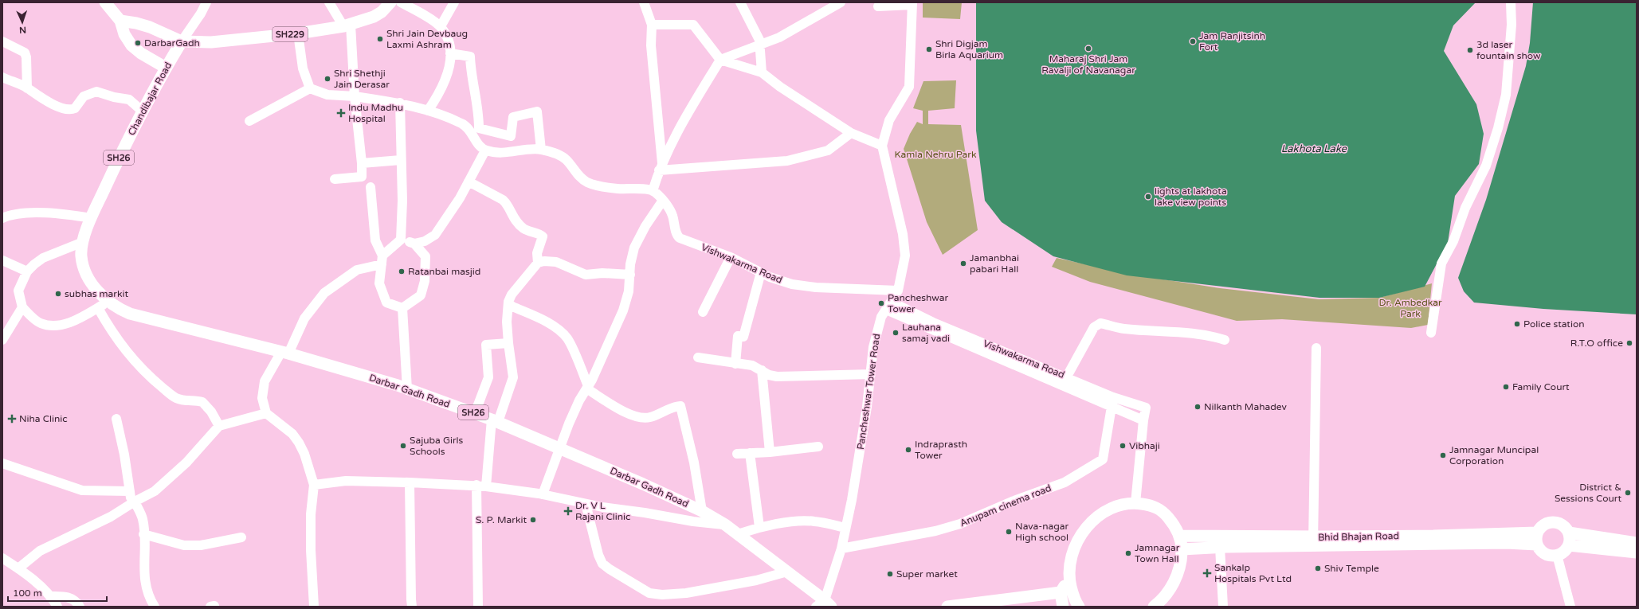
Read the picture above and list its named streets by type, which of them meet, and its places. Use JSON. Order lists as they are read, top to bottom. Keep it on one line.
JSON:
{"streets":{"main road":["SH229","Chandibajar Road","SH26","Darbar Gadh Road","Bhid Bhajan Road"],"street":["Vishwakarma Road","Pancheshwar Tower Road","Anupam cinema road"]},"crossings":[["SH229","Chandibajar Road"],["Chandibajar Road","Darbar Gadh Road"],["Vishwakarma Road","Pancheshwar Tower Road"],["Vishwakarma Road","Anupam cinema road"],["Darbar Gadh Road","Pancheshwar Tower Road"],["Pancheshwar Tower Road","Anupam cinema road"]],"water":["Lakhota Lake"],"parks":["Kamla Nehru Park","Dr. Ambedkar Park"],"places":{"other":["Shri Jain Devbaug Laxmi Ashram","Jam Ranjitsinh Fort","DarbarGadh","Maharaj Shri Jam Ravalji of Navanagar","Shri Digjam Birla Aquarium","3d laser fountain show","Shri Shethji Jain Derasar","lights at lakhota lake view points","Jamanbhai pabari Hall","Ratanbai masjid","subhas markit","Pancheshwar Tower","Police station","Lauhana samaj vadi","R.T.O office","Family Court","Nilkanth Mahadev","Sajuba Girls Schools","Vibhaji","Indraprasth Tower","Jamnagar Muncipal Corporation","District & Sessions Court","S. P. Markit","Nava-nagar High school","Jamnagar Town Hall","Shiv Temple","Super market"],"health":["Indu Madhu Hospital","Niha Clinic","Dr. V L Rajani Clinic","Sankalp Hospitals Pvt Ltd"]},"scale_bar":"100 m","north":"bottom"}
